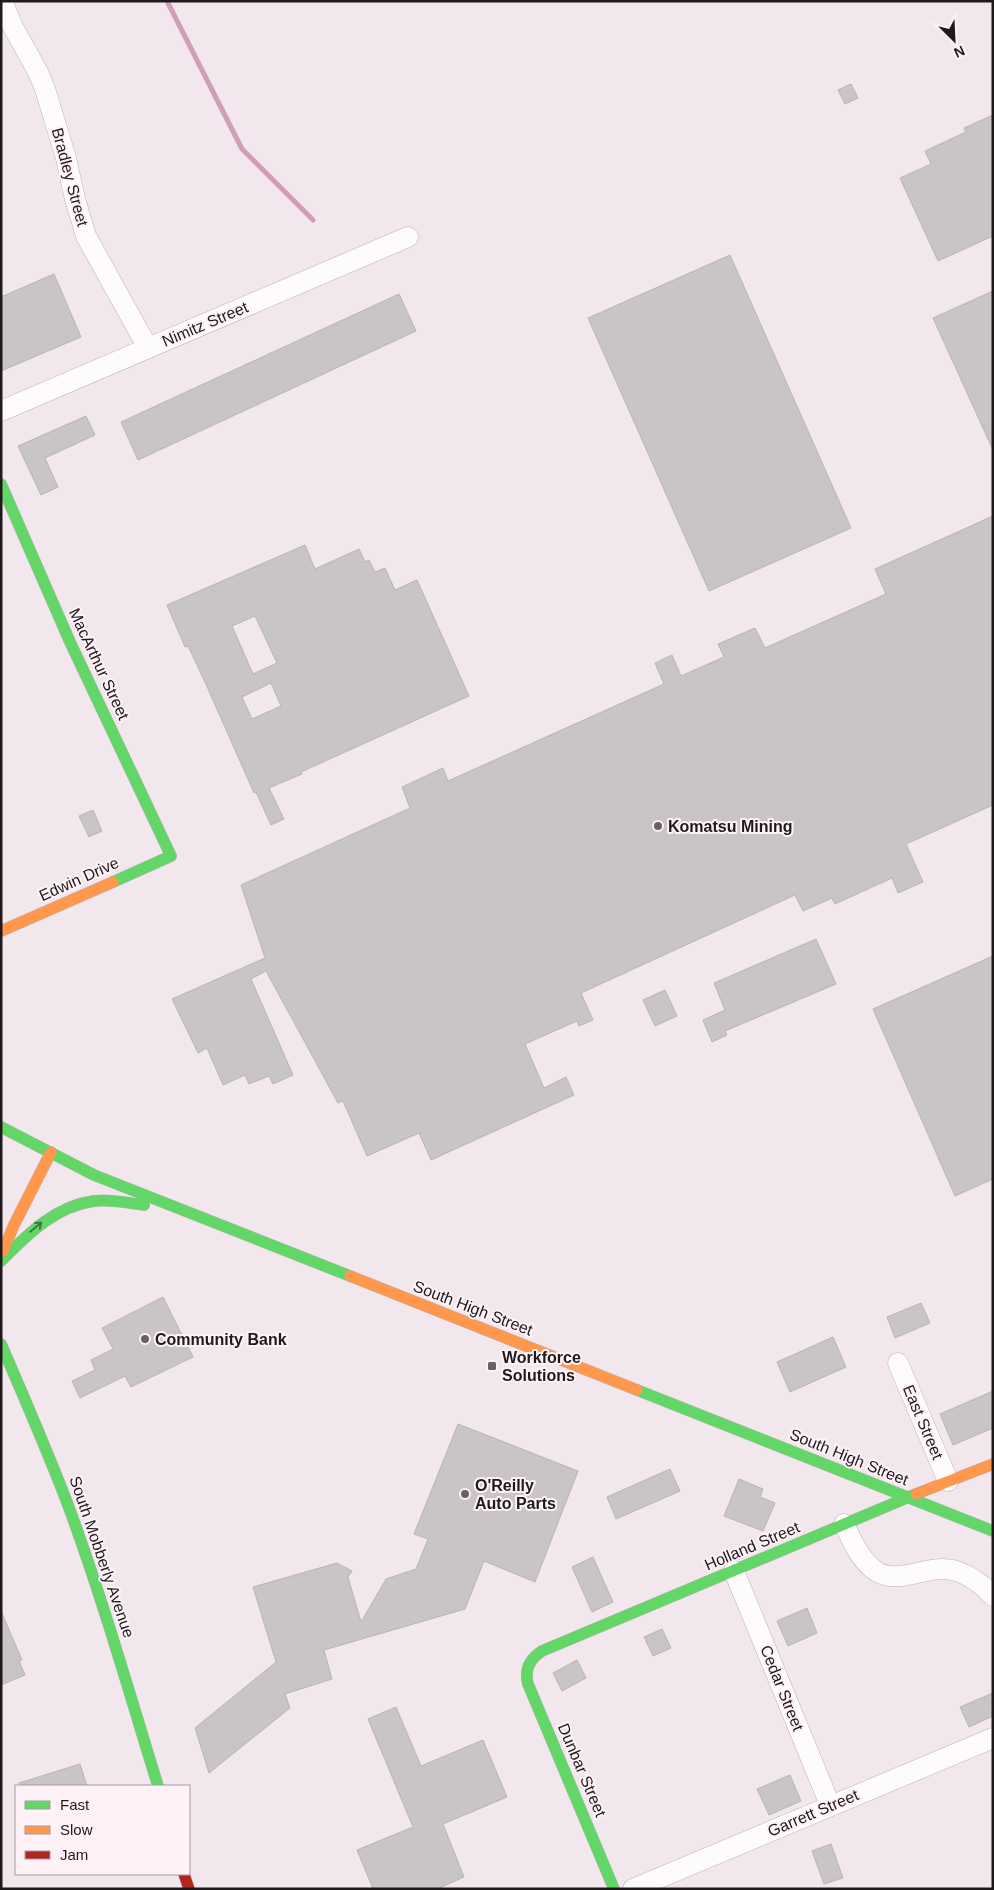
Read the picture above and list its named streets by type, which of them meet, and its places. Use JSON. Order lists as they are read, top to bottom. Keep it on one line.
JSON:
{"streets":{"main road":["MacArthur Street","Edwin Drive","South High Street","Holland Street","South Mobberly Avenue","Dunbar Street"],"street":["Bradley Street","Nimitz Street","East Street","Cedar Street","Garrett Street"]},"crossings":[["Bradley Street","Nimitz Street"],["MacArthur Street","Edwin Drive"],["South High Street","Holland Street"],["East Street","Holland Street"],["Holland Street","Cedar Street"],["Holland Street","Dunbar Street"],["Cedar Street","Garrett Street"]],"places":{"other":["Komatsu Mining","Community Bank","O'Reilly Auto Parts"],"transit":["Workforce Solutions"]},"legend":["Fast","Slow","Jam"],"north":"bottom right"}
